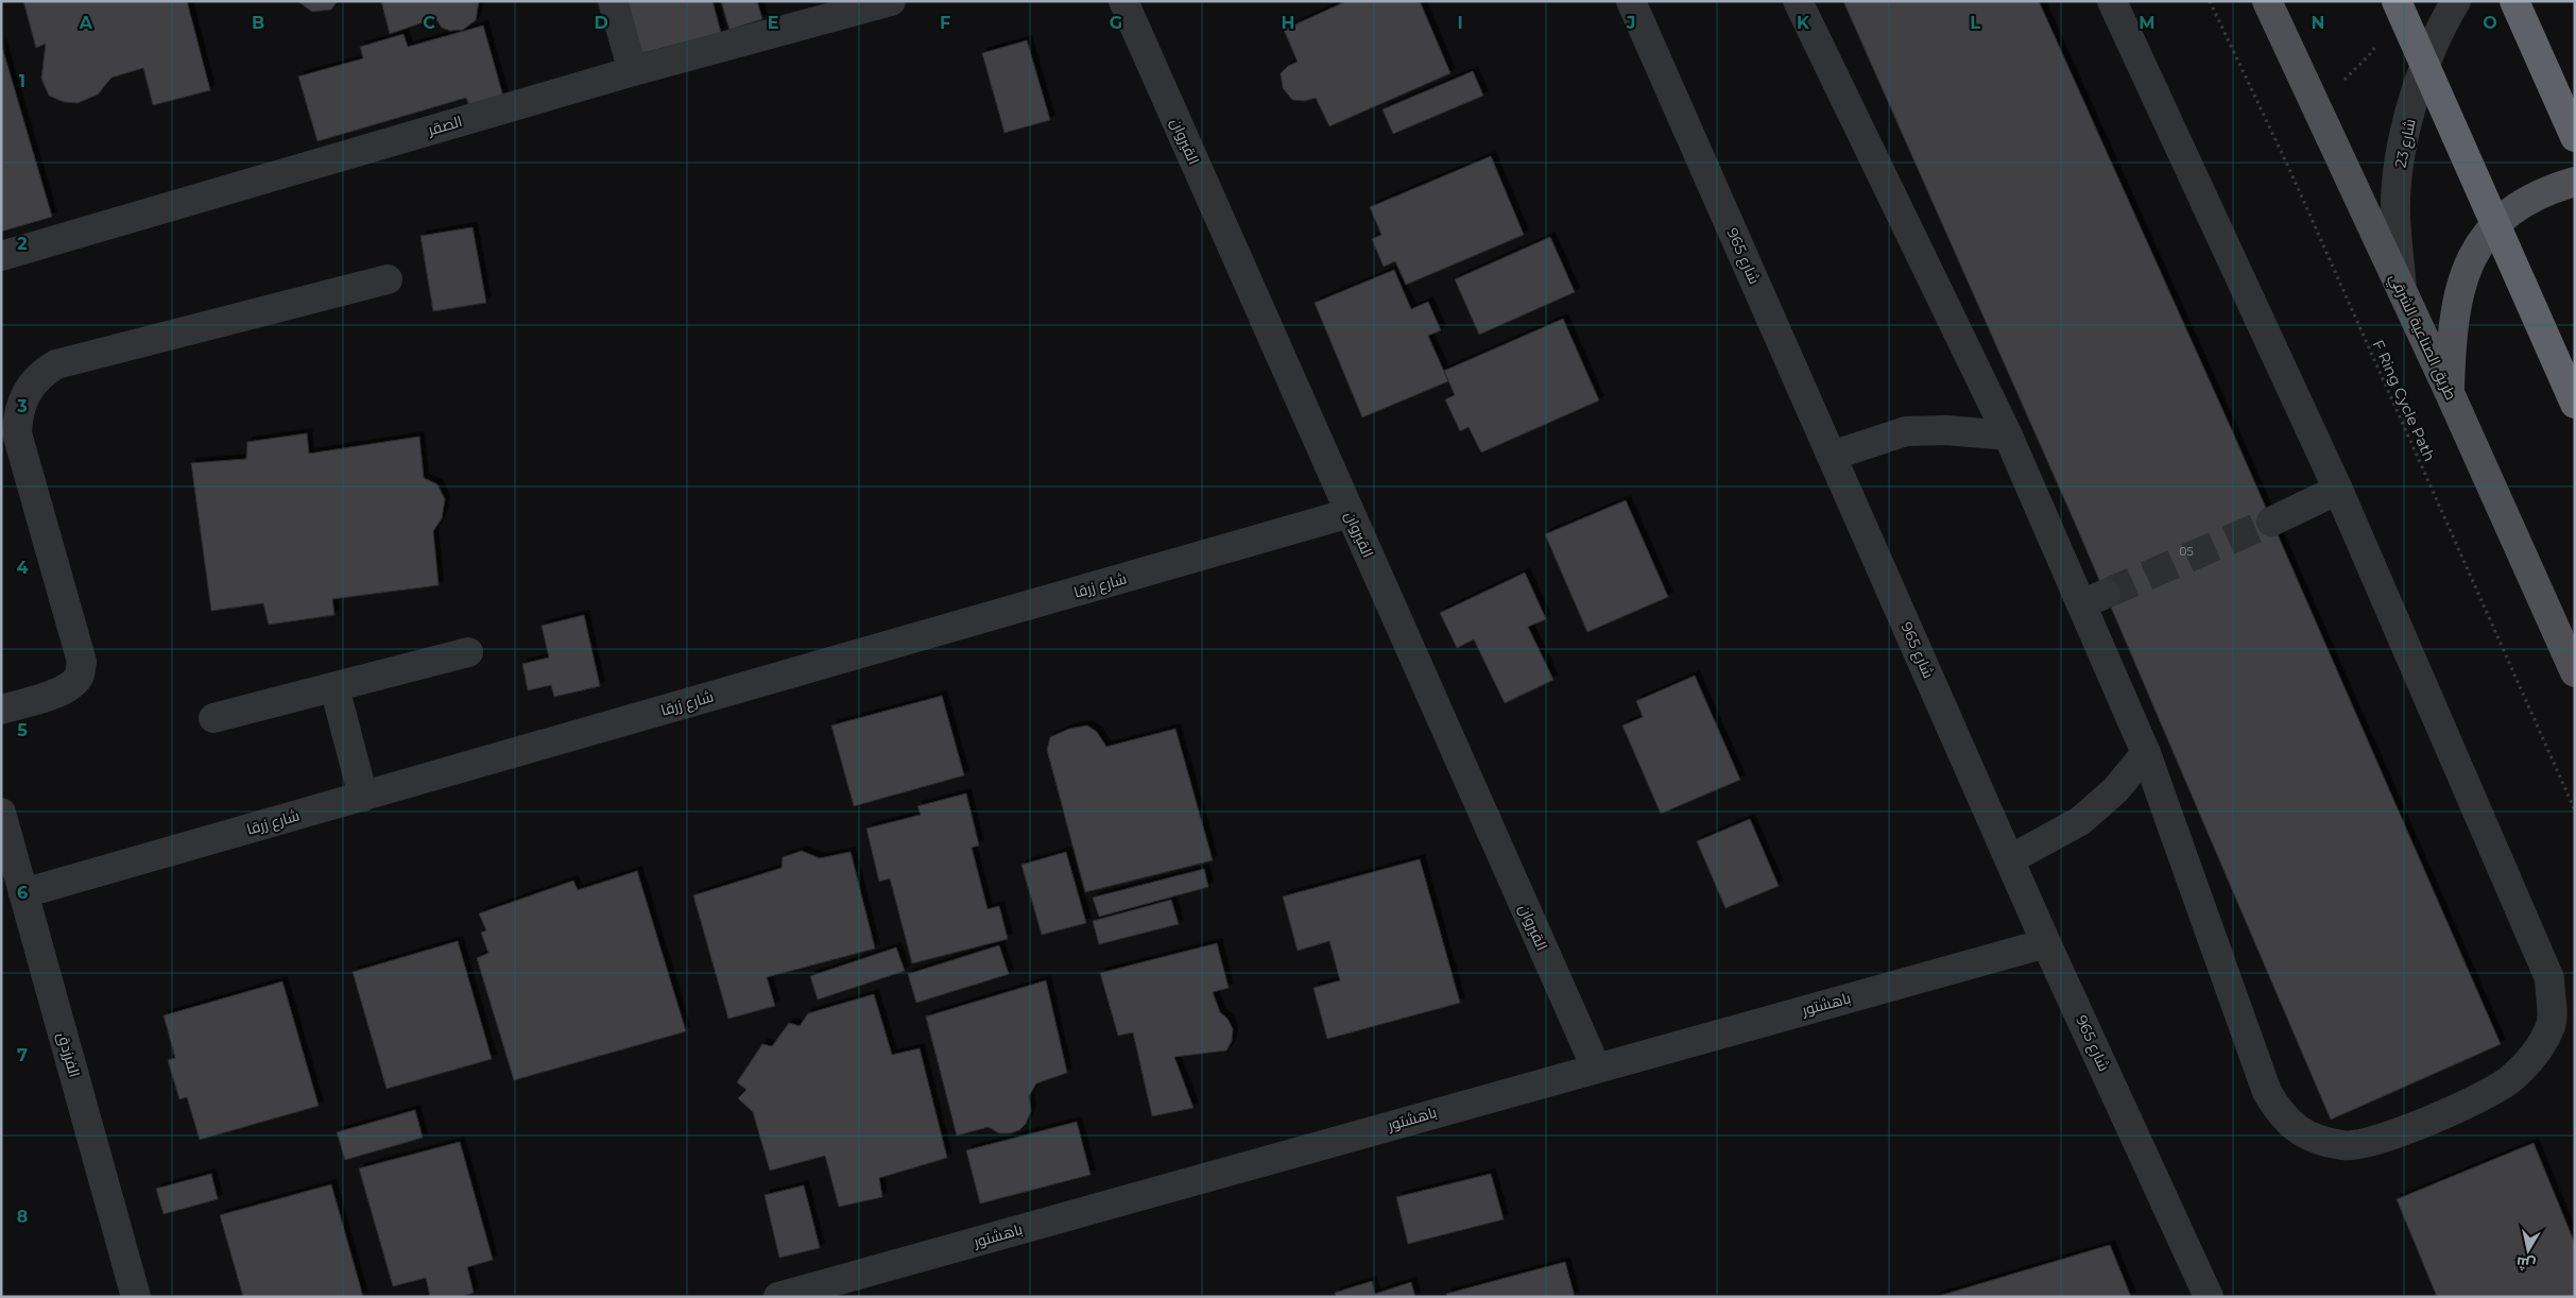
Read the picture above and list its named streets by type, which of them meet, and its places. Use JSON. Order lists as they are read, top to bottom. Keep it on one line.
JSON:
{"streets":{"main road":["طريق الصناعية الشرقي"],"street":["الصقر","القيروان","شارع 23","شارع 965","شارع زرقا","باهشتور","الفرزدق"],"path":["F Ring Cycle Path"]},"crossings":[["القيروان","شارع زرقا"],["القيروان","باهشتور"],["شارع 23","طريق الصناعية الشرقي"],["شارع 965","باهشتور"],["شارع زرقا","الفرزدق"]],"house_numbers":["05"],"north":"bottom","grid":{"columns":["A","B","C","D","E","F","G","H","I","J","K","L","M","N","O"],"rows":["1","2","3","4","5","6","7","8"]}}
